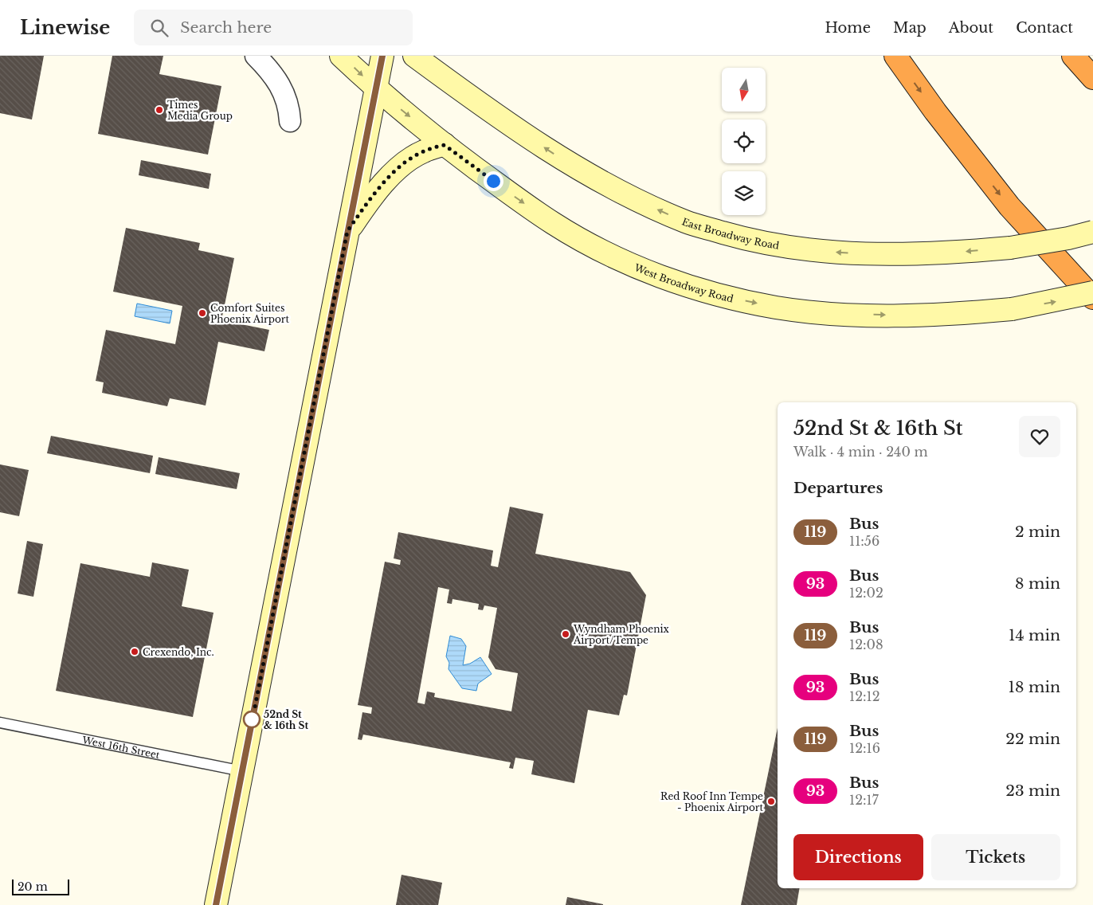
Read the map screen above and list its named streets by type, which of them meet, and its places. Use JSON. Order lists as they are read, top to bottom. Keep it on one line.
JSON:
{"streets":{"main road":["East Broadway Road","West Broadway Road"],"lane":["West 16th Street"]},"one_way":["East Broadway Road","West Broadway Road"],"places":["Times Media Group","Comfort Suites Phoenix Airport","Wyndham Phoenix Airport/Tempe","Crexendo, Inc.","52nd St & 16th St","Red Roof Inn Tempe - Phoenix Airport"],"lines":["bus line 119"],"scale_bar":"20 m","north":"bottom","page":{"header":"Linewise","search":"Search here","nav":["Home","Map","About","Contact"],"heading":[["52nd St & 16th St","Walk · 4 min · 240 m"],"Departures"],"list":[{"mark":"119","name":"Bus","note":"11:56","value":"2 min"},{"mark":"93","name":"Bus","note":"12:02","value":"8 min"},{"mark":"119","name":"Bus","note":"12:08","value":"14 min"},{"mark":"93","name":"Bus","note":"12:12","value":"18 min"},{"mark":"119","name":"Bus","note":"12:16","value":"22 min"},{"mark":"93","name":"Bus","note":"12:17","value":"23 min"}],"buttons":["Directions","Tickets"],"scale":"20 m"}}
